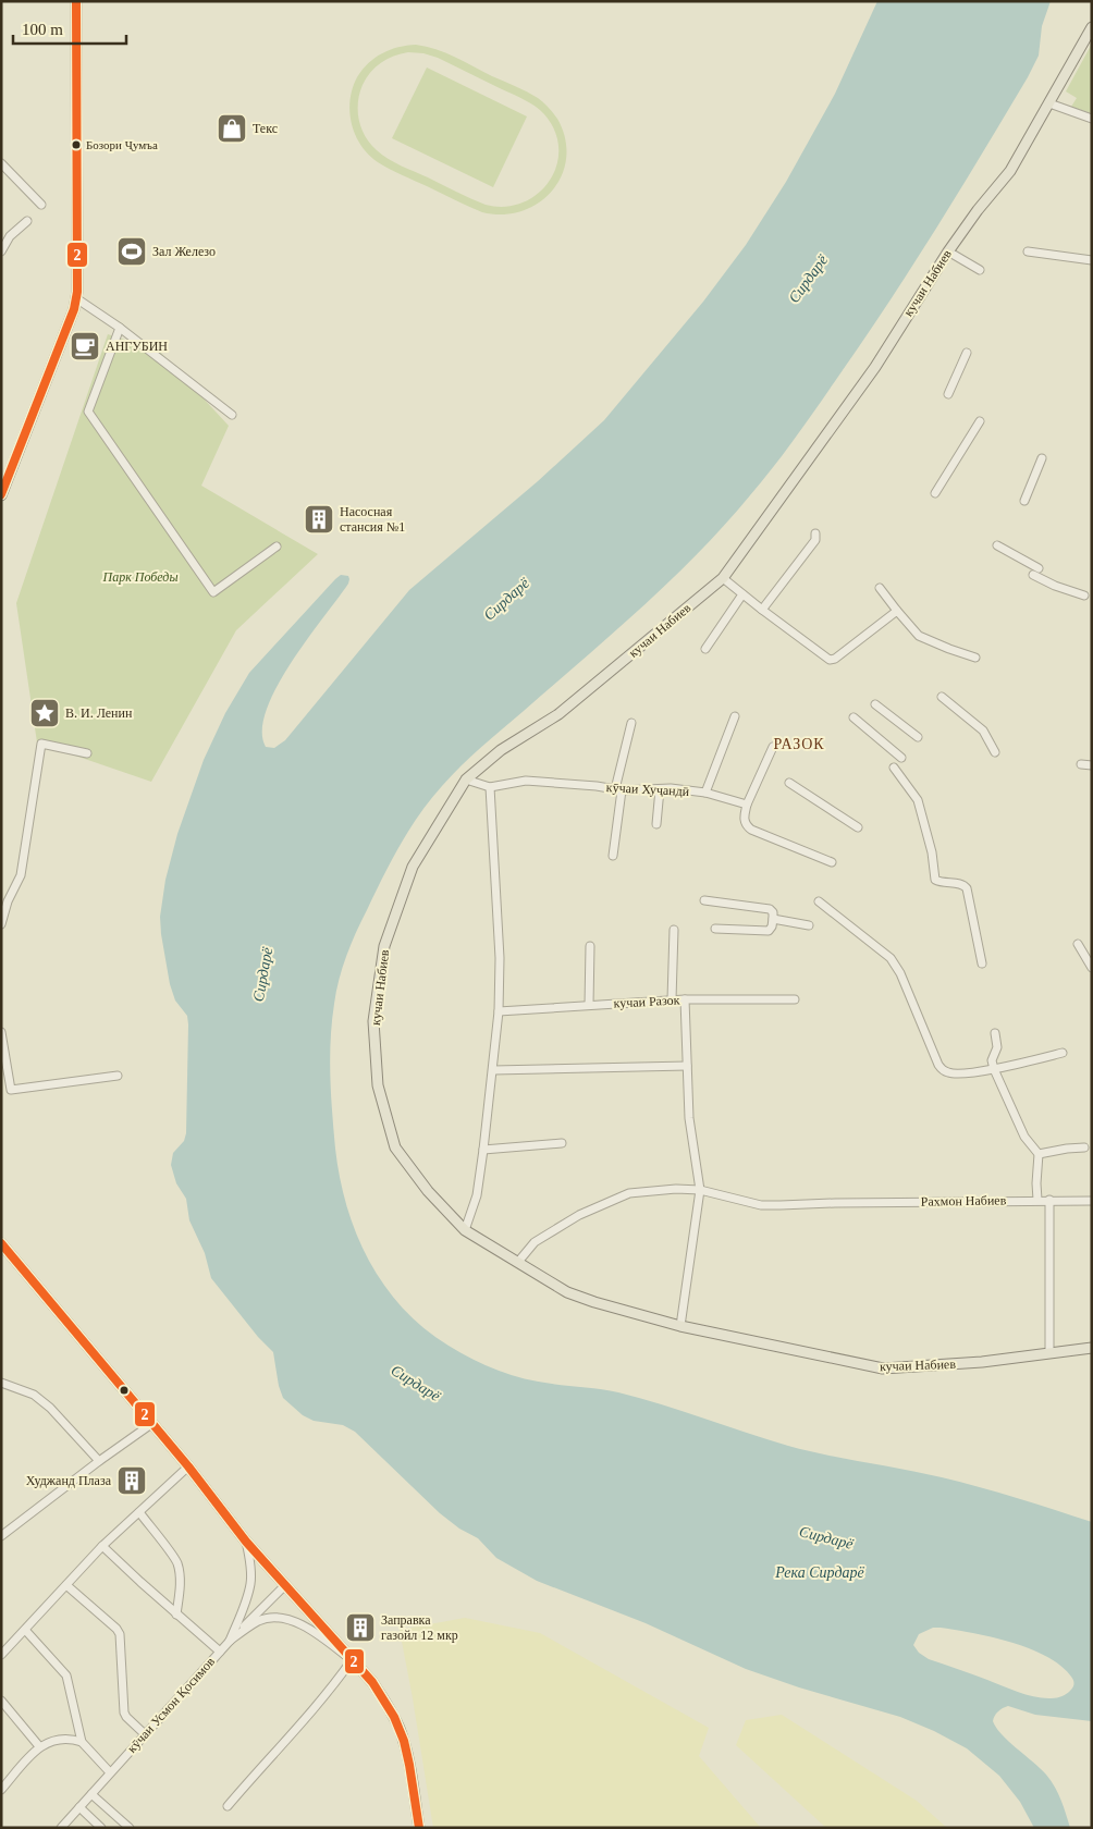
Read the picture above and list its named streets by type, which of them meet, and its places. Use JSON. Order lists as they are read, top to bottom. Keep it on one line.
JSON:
{"streets":{"main road":["кучаи Набиев"],"street":["кӯчаи Хуҷандӣ","кучаи Разок","Рахмон Набиев","кӯчаи Усмон Қосимов"]},"crossings":[["кучаи Набиев","кӯчаи Хуҷандӣ"]],"districts":["РАЗОК"],"water":["Сирдарё","Река Сирдарё"],"parks":["Парк Победы"],"places":{"shop":["Текс"],"other":["Бозори Ҷумъа"],"sports":["Зал Железо"],"cafe":["АНГУБИН"],"building":["Насосная стансия №1","Худжанд Плаза","Заправка газойл 12 мкр"],"place":["В. И. Ленин"]},"lines":["transit line 2"],"scale_bar":"100 m"}
